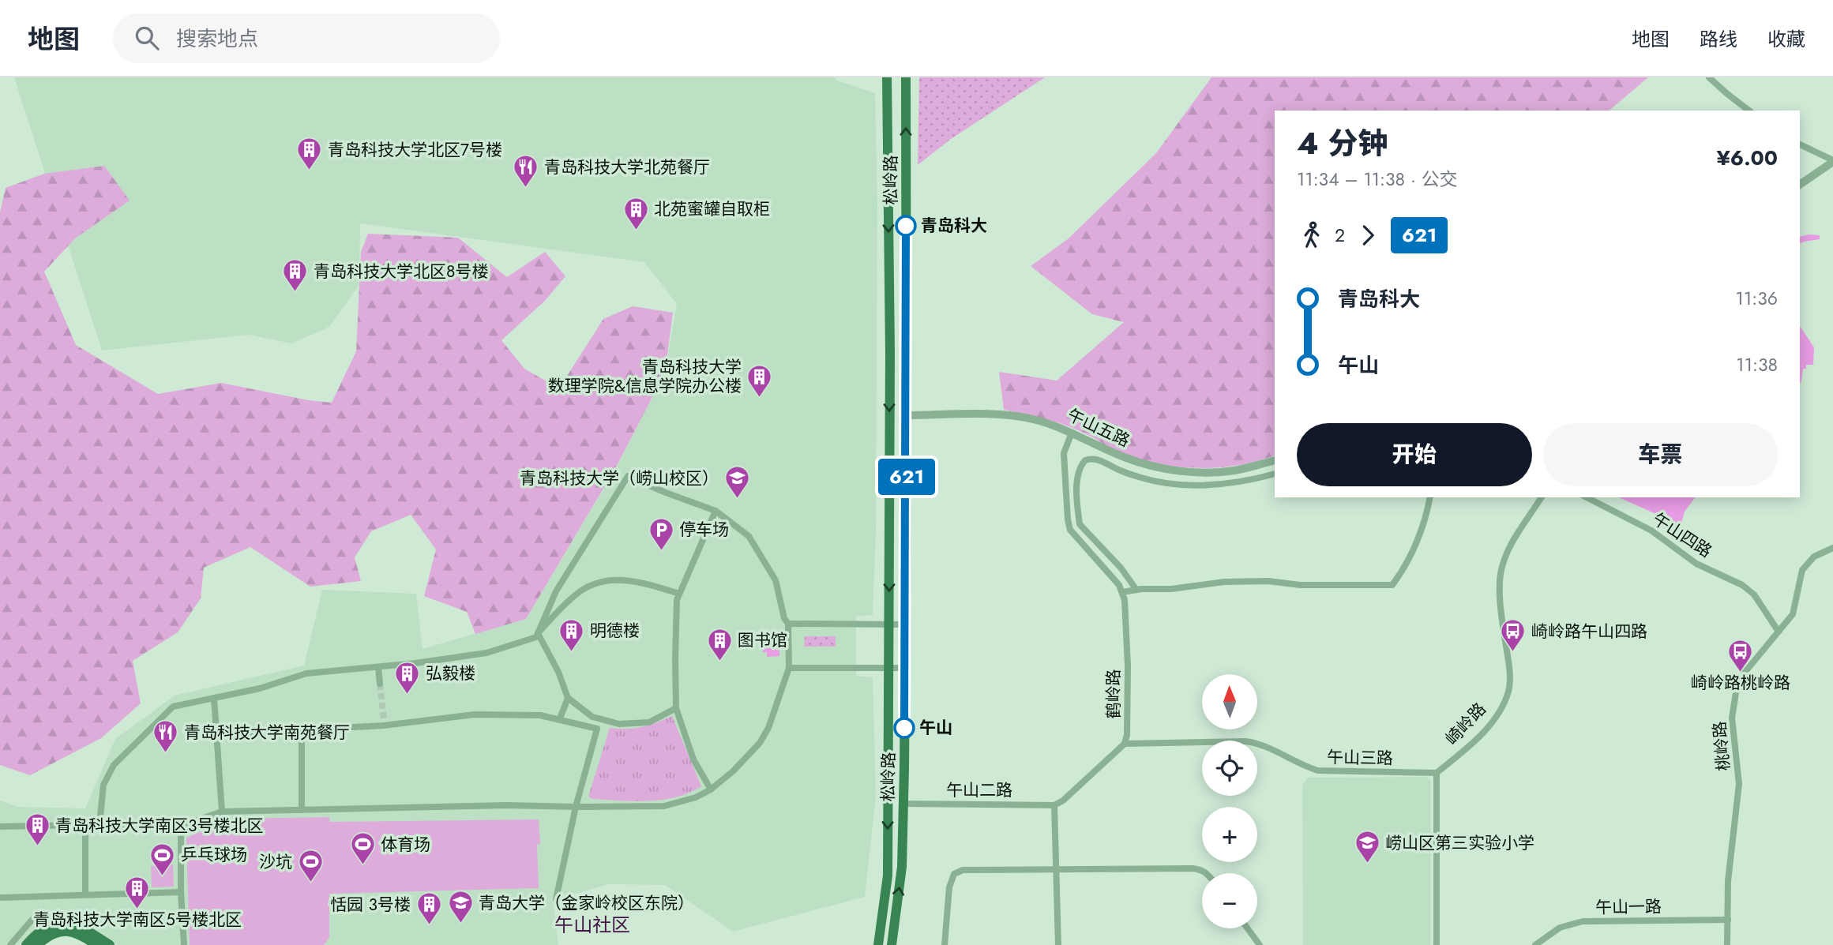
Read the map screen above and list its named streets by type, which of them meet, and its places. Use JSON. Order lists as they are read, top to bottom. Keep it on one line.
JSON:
{"streets":{"main road":["松岭路"],"street":["午山五路","午山四路","鹤岭路","崎岭路","桃岭路","午山三路","午山二路","午山一路"]},"crossings":[["松岭路","午山五路"],["松岭路","午山二路"],["午山五路","鹤岭路"],["午山四路","桃岭路"],["鹤岭路","午山三路"],["鹤岭路","午山二路"],["崎岭路","午山三路"],["桃岭路","午山一路"]],"districts":["午山社区"],"places":{"building":["青岛科技大学北区7号楼","北苑蜜罐自取柜","青岛科技大学北区8号楼","青岛科技大学 数理学院&信息学院办公楼","明德楼","图书馆","弘毅楼","青岛科技大学南区3号楼北区","青岛科技大学南区5号楼北区","恬园 3号楼"],"restaurant":["青岛科技大学北苑餐厅","青岛科技大学南苑餐厅"],"other":["青岛科大","午山"],"school or university":["青岛科技大学（崂山校区）","崂山区第三实验小学","青岛大学（金家岭校区东院）"],"parking":["停车场"],"bus stop":["崎岭路午山四路","崎岭路桃岭路"],"sports":["体育场","乒乓球场","沙坑"]},"lines":["bus line 621"],"north":"top","page":{"header":"地图","search":"搜索地点","nav":["地图","路线","收藏"],"on_map":"621","heading":["4 分钟","11:34 – 11:38 · 公交","¥6.00"],"legs":["2","621"],"list":[{"name":"青岛科大","value":"11:36"},{"name":"午山","value":"11:38"}],"buttons":["开始","车票"],"map_buttons":["+","−"]}}
